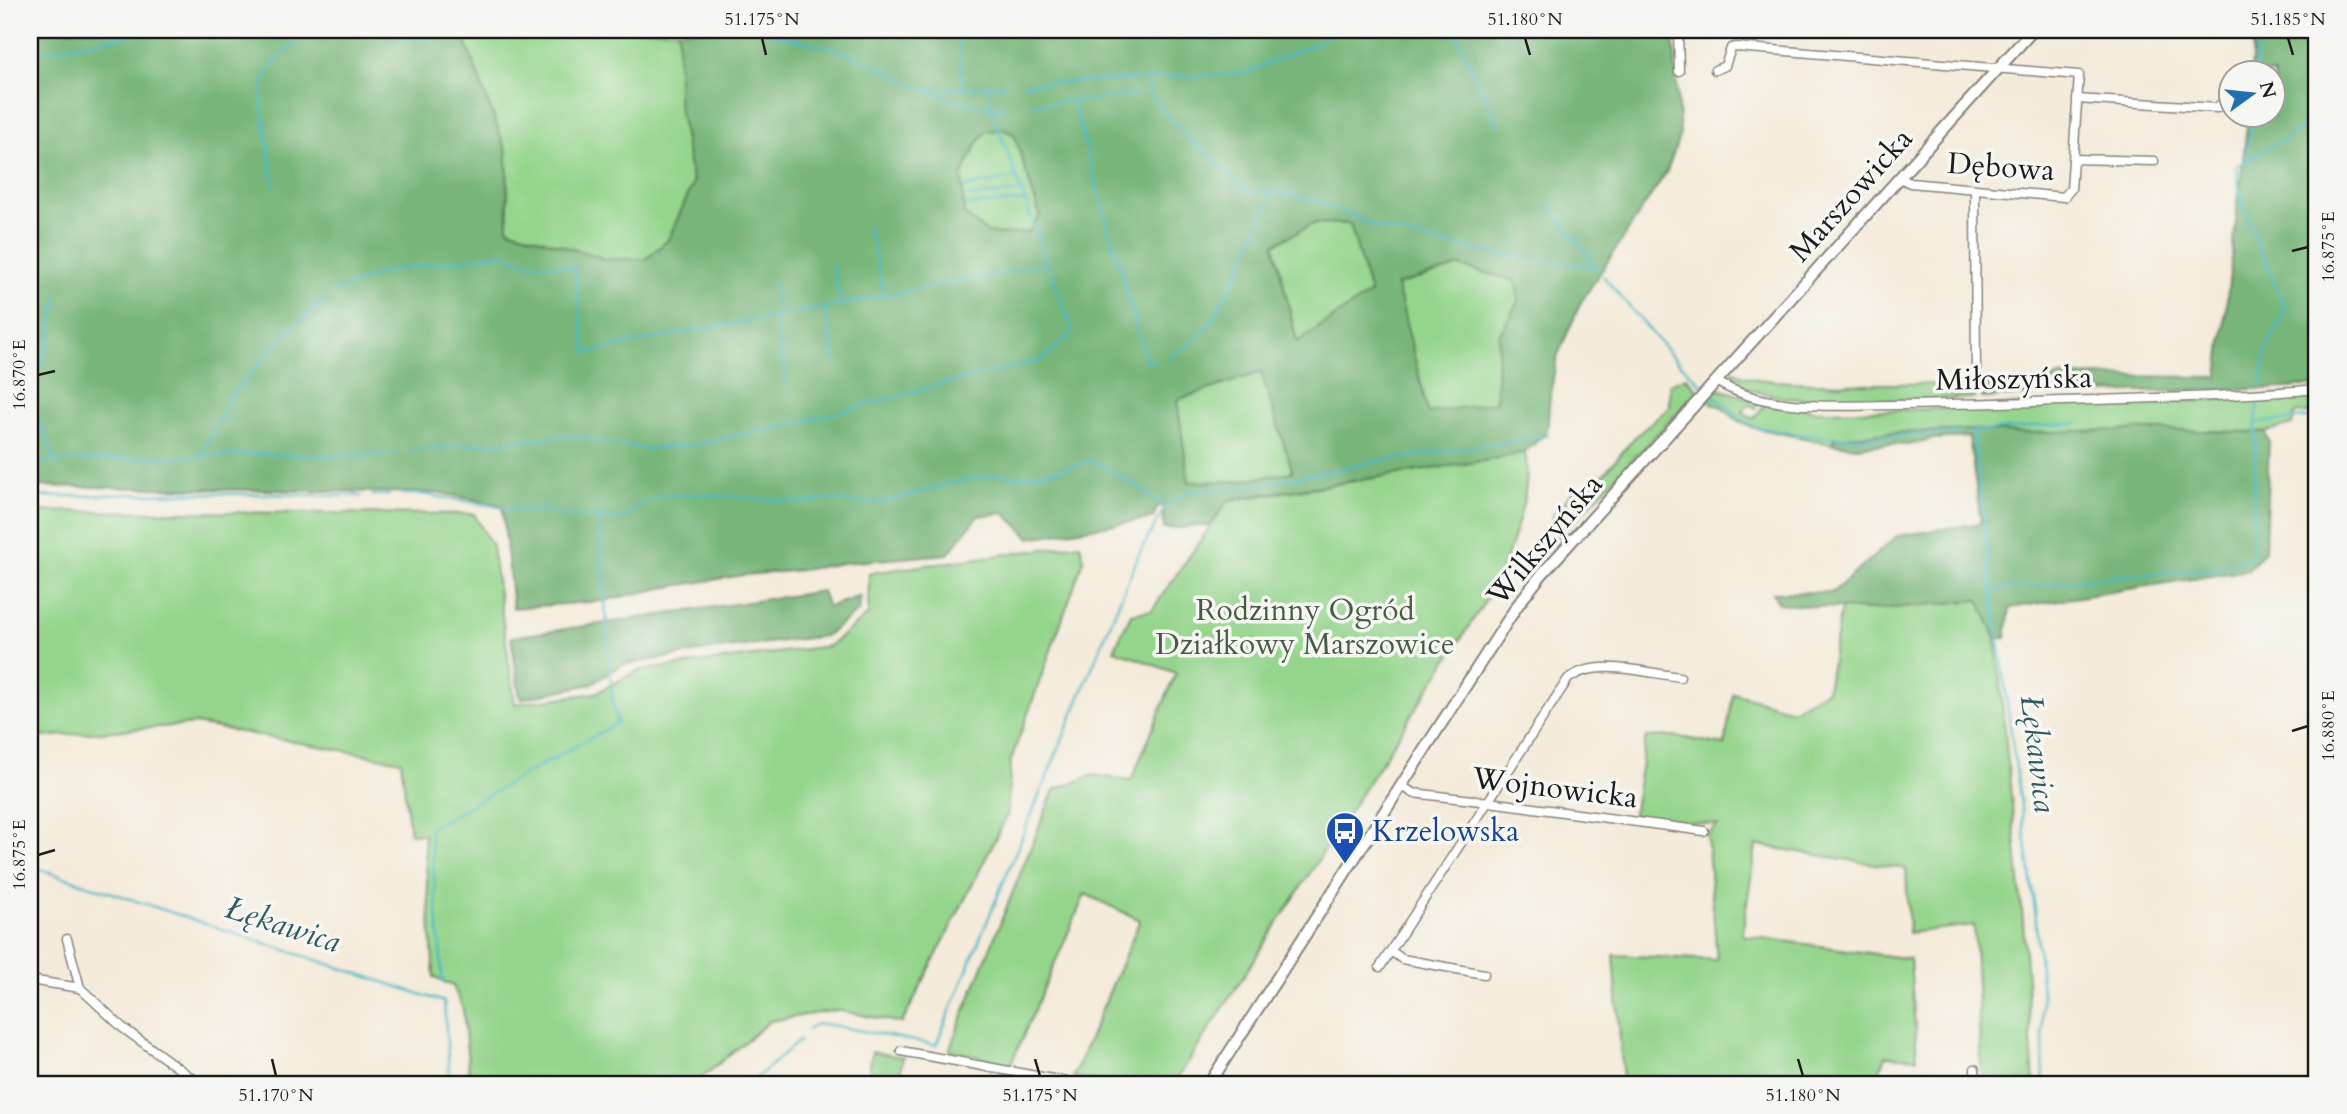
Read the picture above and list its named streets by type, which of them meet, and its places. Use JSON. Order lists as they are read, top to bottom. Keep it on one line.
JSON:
{"streets":{"street":["Dębowa","Marszowicka","Miłoszyńska","Wilkszyńska","Wojnowicka"]},"crossings":[["Dębowa","Marszowicka"],["Marszowicka","Miłoszyńska"],["Marszowicka","Wilkszyńska"],["Wilkszyńska","Wojnowicka"]],"water":["Łękawica"],"parks":["Rodzinny Ogród Działkowy Marszowice"],"places":{"bus stop":["Krzelowska"]},"north":"right","coordinates":["51.175°N","51.180°N","51.185°N","16.875°E","16.870°E","16.880°E","51.170°N"]}
